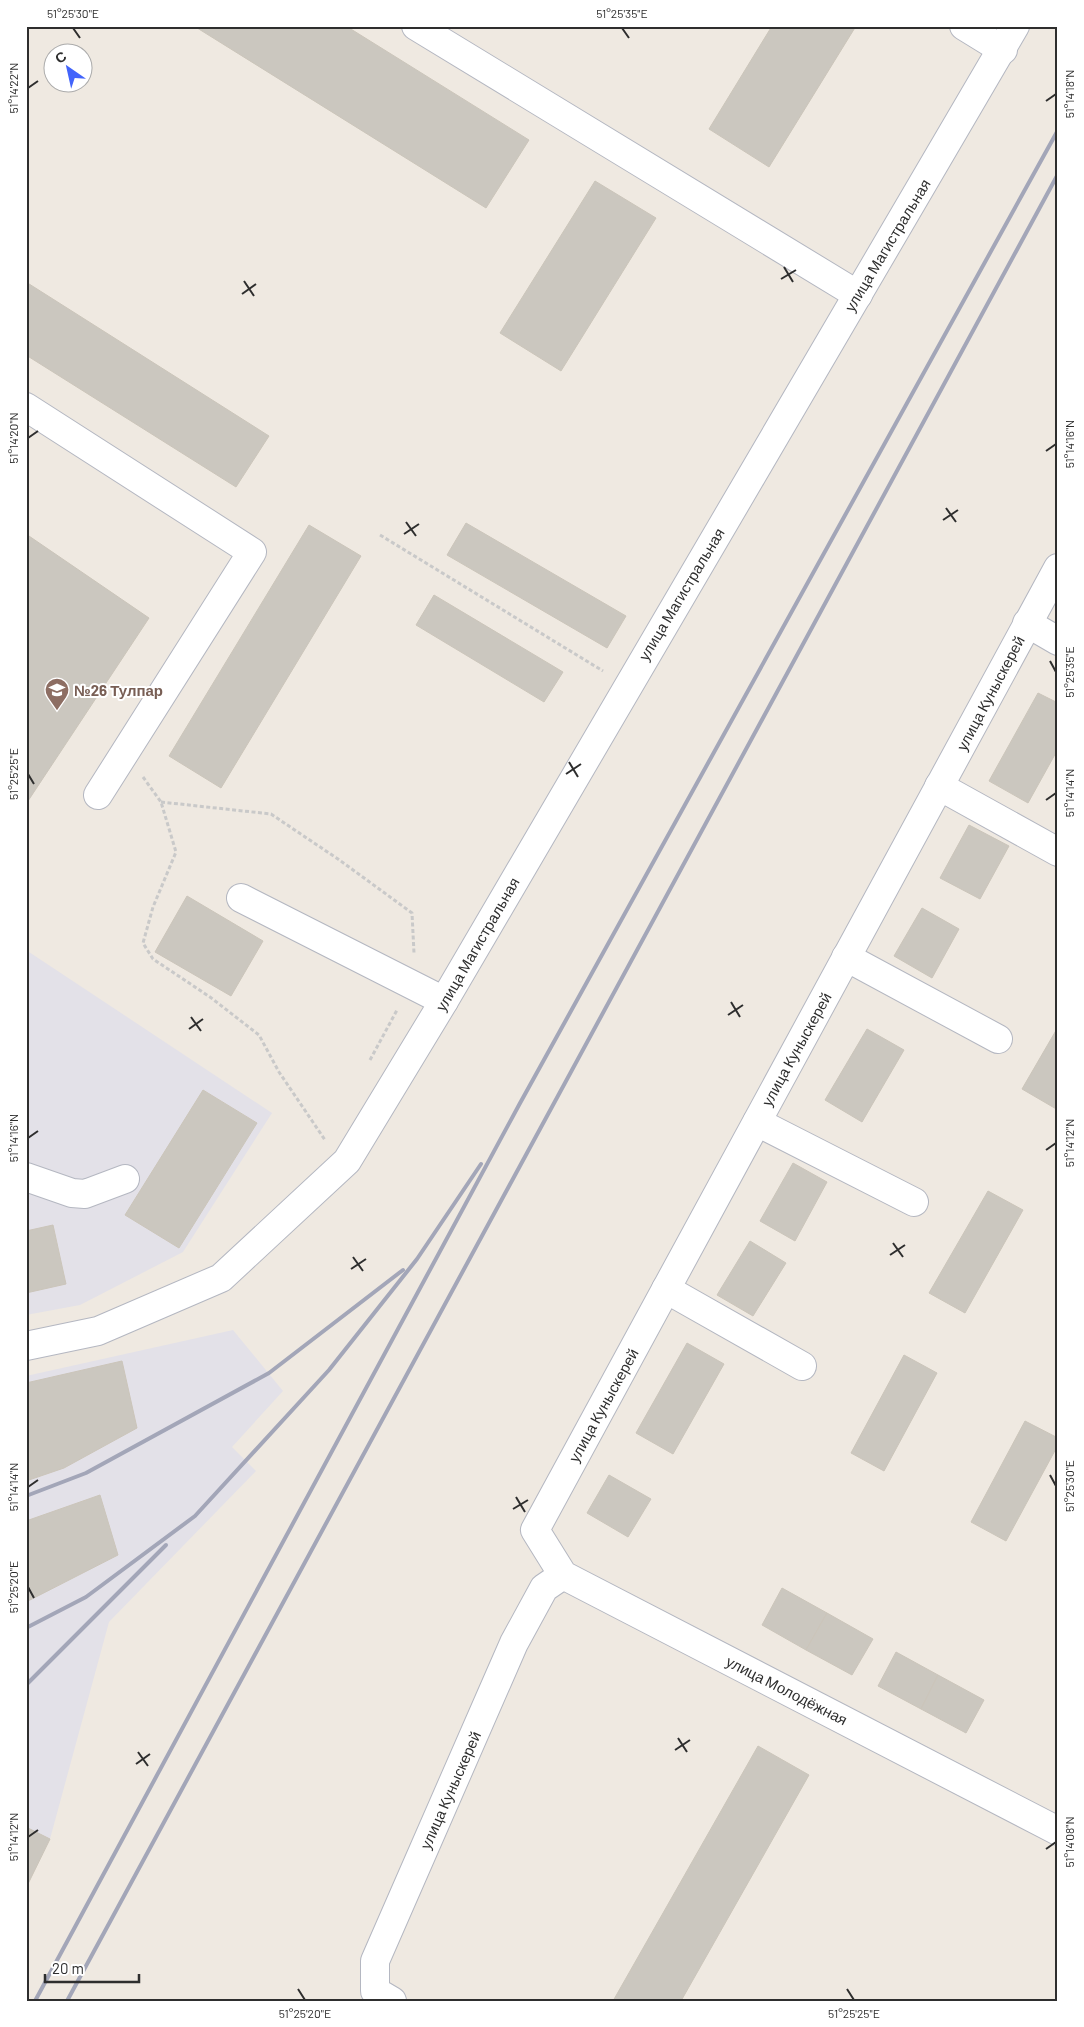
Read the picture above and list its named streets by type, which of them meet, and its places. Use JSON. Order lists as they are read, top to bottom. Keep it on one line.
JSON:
{"streets":{"street":["улица Магистральная","улица Куныскерей","улица Молодёжная"]},"crossings":[["улица Куныскерей","улица Молодёжная"]],"places":{"school or university":["№26 Тулпар"]},"scale_bar":"20 m","north":"top left","coordinates":["51°25'30\"E","51°25'35\"E","51°14'22\"N","51°14'18\"N","51°14'20\"N","51°14'16\"N","51°25'25\"E","51°14'14\"N","51°14'12\"N","51°25'20\"E","51°14'08\"N"]}
